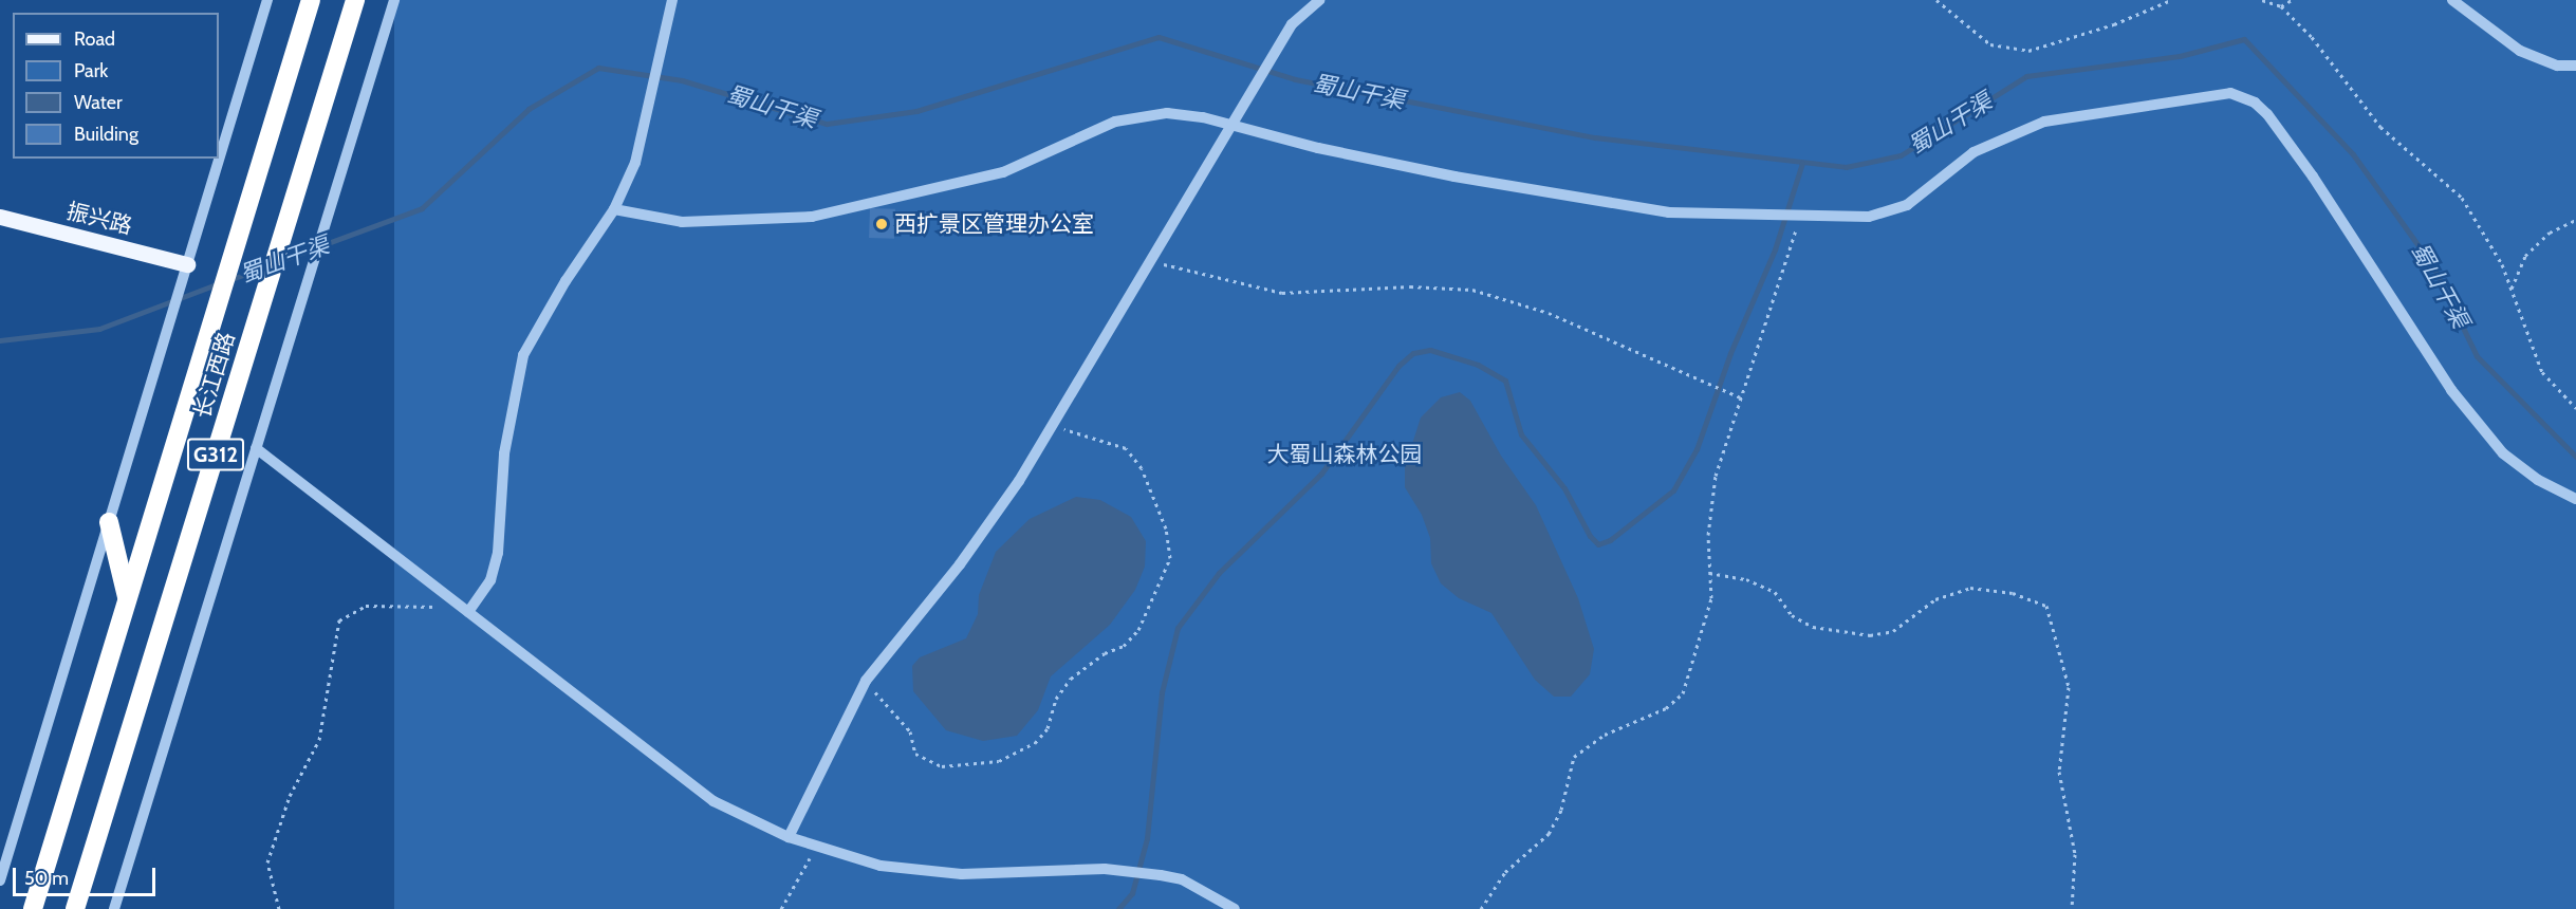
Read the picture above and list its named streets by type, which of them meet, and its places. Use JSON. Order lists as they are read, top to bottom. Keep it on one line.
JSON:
{"streets":{"highway":["长江西路","G312"],"main road":["振兴路"]},"water":["蜀山干渠"],"parks":["大蜀山森林公园"],"places":["西扩景区管理办公室"],"legend":["Road","Park","Water","Building"],"scale_bar":"50 m"}
